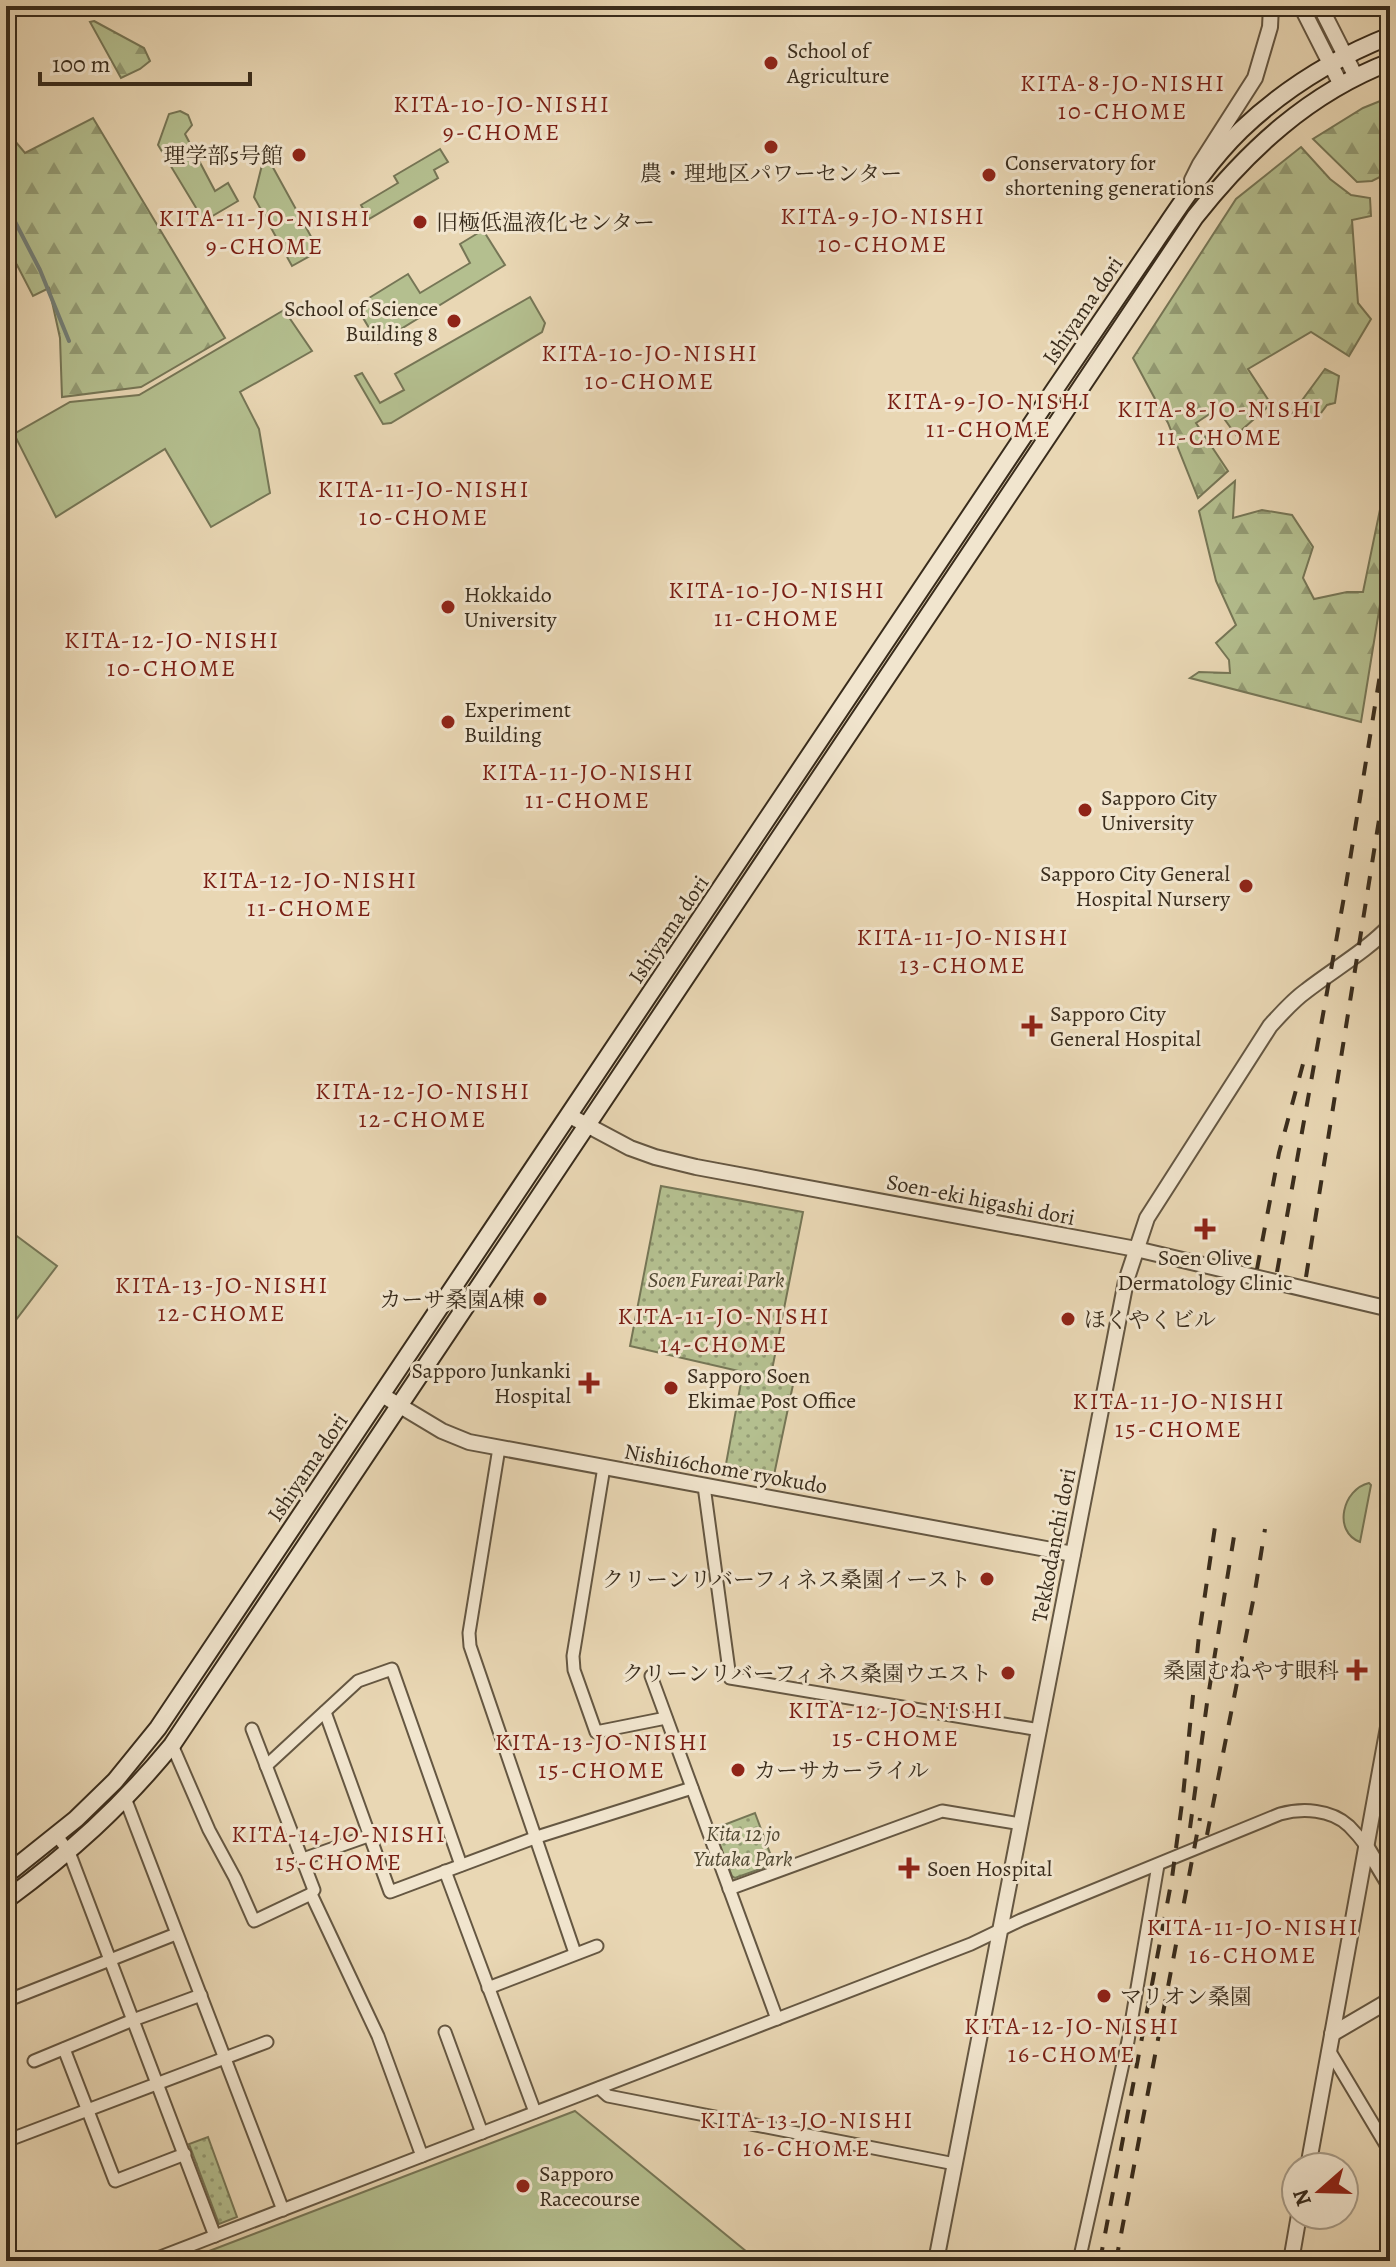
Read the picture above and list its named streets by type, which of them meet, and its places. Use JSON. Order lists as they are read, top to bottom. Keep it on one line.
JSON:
{"streets":{"main road":["Ishiyama dori"],"street":["Soen-eki higashi dori","Nishi16chome ryokudo","Tekkodanchi dori"]},"crossings":[["Ishiyama dori","Soen-eki higashi dori"],["Ishiyama dori","Nishi16chome ryokudo"],["Soen-eki higashi dori","Tekkodanchi dori"],["Nishi16chome ryokudo","Tekkodanchi dori"]],"districts":["KITA-8-JO-NISHI 10-CHOME","KITA-10-JO-NISHI 9-CHOME","KITA-9-JO-NISHI 10-CHOME","KITA-11-JO-NISHI 9-CHOME","KITA-10-JO-NISHI 10-CHOME","KITA-9-JO-NISHI 11-CHOME","KITA-8-JO-NISHI 11-CHOME","KITA-11-JO-NISHI 10-CHOME","KITA-10-JO-NISHI 11-CHOME","KITA-12-JO-NISHI 10-CHOME","KITA-11-JO-NISHI 11-CHOME","KITA-12-JO-NISHI 11-CHOME","KITA-11-JO-NISHI 13-CHOME","KITA-12-JO-NISHI 12-CHOME","KITA-13-JO-NISHI 12-CHOME","KITA-11-JO-NISHI 14-CHOME","KITA-11-JO-NISHI 15-CHOME","KITA-12-JO-NISHI 15-CHOME","KITA-13-JO-NISHI 15-CHOME","KITA-14-JO-NISHI 15-CHOME","KITA-11-JO-NISHI 16-CHOME","KITA-12-JO-NISHI 16-CHOME","KITA-13-JO-NISHI 16-CHOME"],"parks":["Soen Fureai Park","Kita 12 jo Yutaka Park"],"places":{"other":["School of Agriculture","農・理地区パワーセンター","理学部5号館","Conservatory for shortening generations","旧極低温液化センター","School of Science Building 8","Hokkaido University","Experiment Building","Sapporo City University","Sapporo City General Hospital Nursery","カーサ桑園A棟","ほくやくビル","Sapporo Soen Ekimae Post Office","クリーンリバーフィネス桑園イースト","クリーンリバーフィネス桑園ウエスト","カーサカーライル","マリオン桑園","Sapporo Racecourse"],"health":["Sapporo City General Hospital","Soen Olive Dermatology Clinic","Sapporo Junkanki Hospital","桑園むねやす眼科","Soen Hospital"]},"scale_bar":"100 m","north":"left"}
